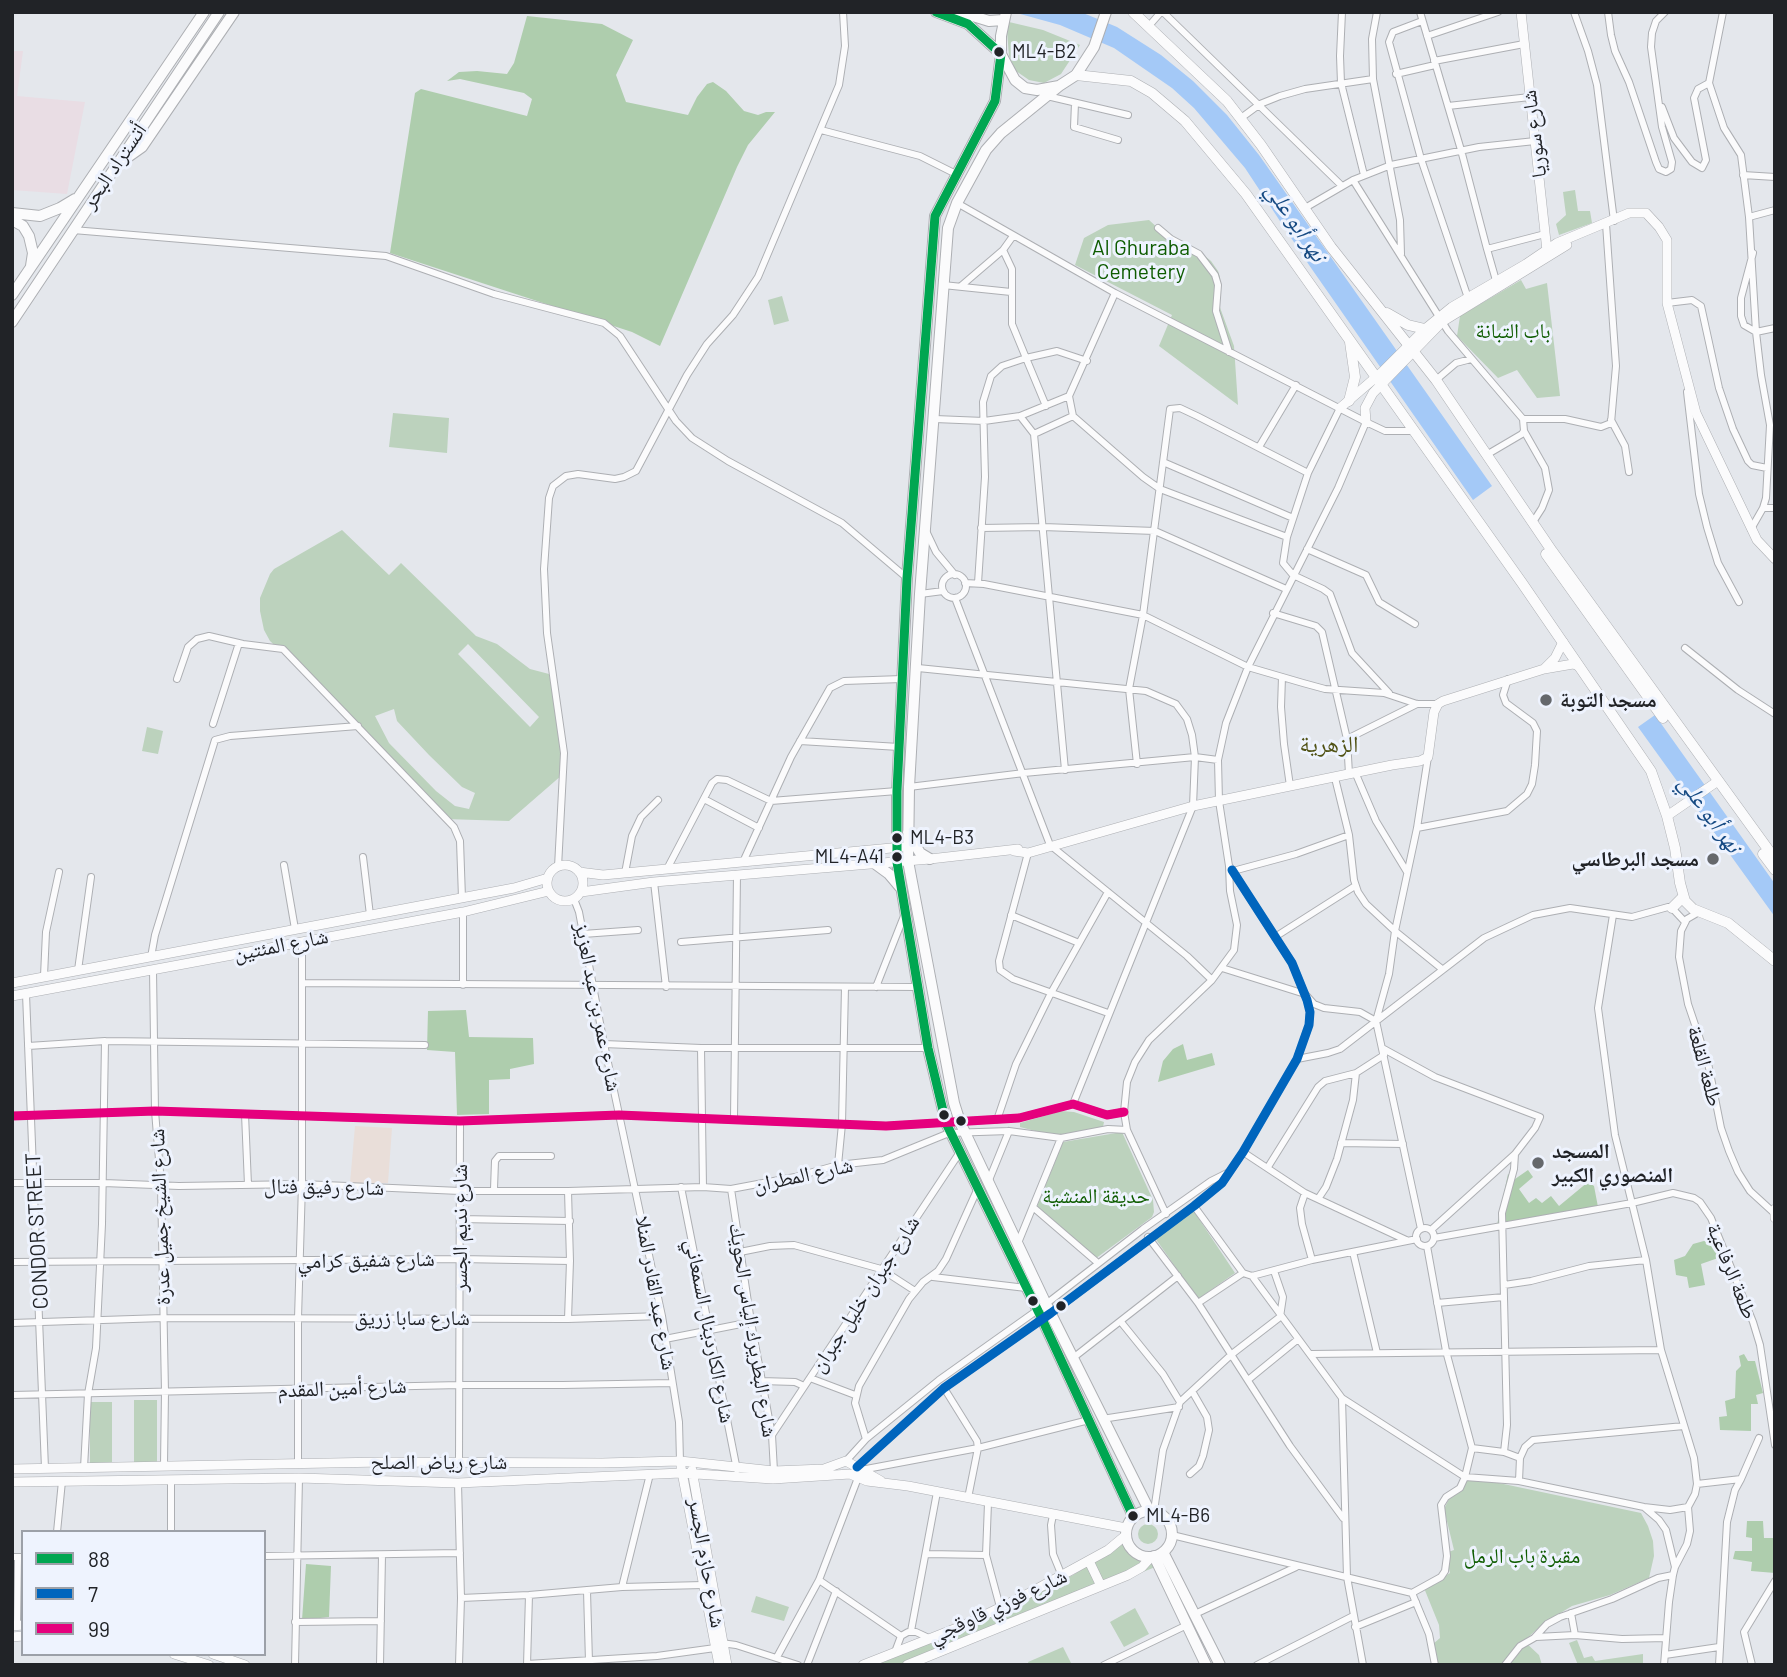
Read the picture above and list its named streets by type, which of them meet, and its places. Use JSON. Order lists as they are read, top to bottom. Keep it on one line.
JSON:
{"streets":{"highway":["أتستراد البحر"],"street":["شارع سوريا","شارع المئتين","شارع عمر بن عبد العزيز","طلعة القلعة","شارع المطران","شارع رفيق فتال","شارع الشيخ جميل عدرة","شارع نديم الجسر","CONDOR STREET","شارع شفيق كرامي","طلعة الرفاعية","شارع عبد القادر المنلا","شارع جبران خليل جبران","شارع سابا زريق","شارع البطريرك إلياس الحويك","شارع الكاردينال السمعاني","شارع أمين المقدم","شارع رياض الصلح","شارع حازم الجسر","شارع فوزي قاوقجي"]},"crossings":[["شارع المئتين","شارع عمر بن عبد العزيز"],["شارع المئتين","شارع الشيخ جميل عدرة"],["شارع المئتين","CONDOR STREET"],["شارع عمر بن عبد العزيز","شارع عبد القادر المنلا"],["شارع المطران","شارع رفيق فتال"],["شارع المطران","شارع عبد القادر المنلا"],["شارع المطران","شارع البطريرك إلياس الحويك"],["شارع المطران","شارع الكاردينال السمعاني"],["شارع رفيق فتال","شارع الشيخ جميل عدرة"],["شارع رفيق فتال","شارع نديم الجسر"],["شارع رفيق فتال","CONDOR STREET"],["شارع رفيق فتال","شارع عبد القادر المنلا"],["شارع الشيخ جميل عدرة","شارع شفيق كرامي"],["شارع الشيخ جميل عدرة","شارع سابا زريق"],["شارع الشيخ جميل عدرة","شارع أمين المقدم"],["شارع الشيخ جميل عدرة","شارع رياض الصلح"],["شارع نديم الجسر","شارع شفيق كرامي"],["شارع نديم الجسر","شارع سابا زريق"],["شارع نديم الجسر","شارع أمين المقدم"],["شارع نديم الجسر","شارع رياض الصلح"],["CONDOR STREET","شارع شفيق كرامي"],["CONDOR STREET","شارع سابا زريق"],["CONDOR STREET","شارع أمين المقدم"],["CONDOR STREET","شارع رياض الصلح"],["شارع عبد القادر المنلا","شارع سابا زريق"],["شارع عبد القادر المنلا","شارع أمين المقدم"],["شارع عبد القادر المنلا","شارع رياض الصلح"],["شارع عبد القادر المنلا","شارع حازم الجسر"],["شارع جبران خليل جبران","شارع البطريرك إلياس الحويك"],["شارع البطريرك إلياس الحويك","شارع رياض الصلح"],["شارع الكاردينال السمعاني","شارع رياض الصلح"],["شارع رياض الصلح","شارع حازم الجسر"]],"districts":["الزهرية"],"water":["نهر أبو علي"],"parks":["Al Ghuraba Cemetery","باب التبانة","حديقة المنشية","مقبرة باب الرمل"],"places":["ML4-B2","مسجد التوبة","ML4-B3","ML4-A41","مسجد البرطاسي","المسجد المنصوري الكبير","ML4-B6"],"lines":["transit line 88","transit line 7","transit line 99"],"legend":["88","7","99"]}
